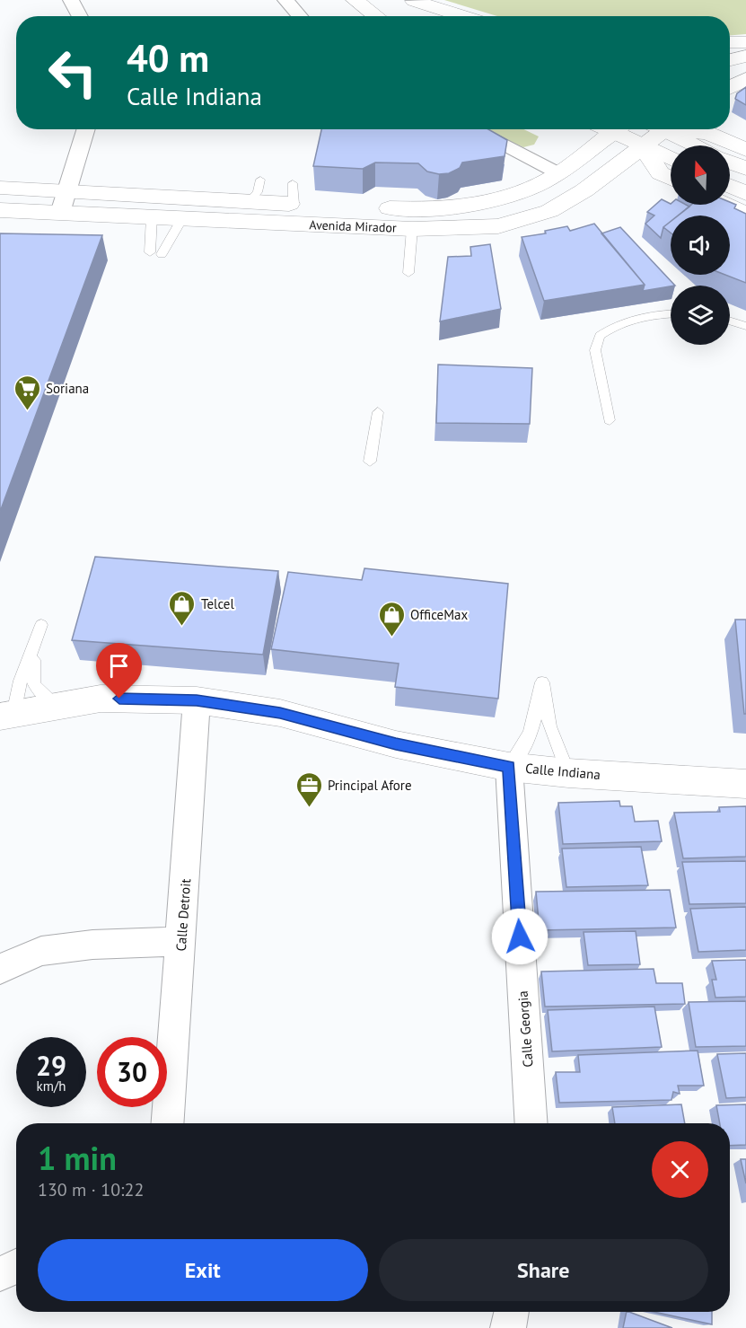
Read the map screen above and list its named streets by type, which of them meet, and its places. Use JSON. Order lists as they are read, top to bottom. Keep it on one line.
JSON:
{"streets":{"main road":["Avenida Mirador","Calle Indiana"],"street":["Calle Detroit","Calle Georgia"]},"crossings":[["Calle Indiana","Calle Detroit"],["Calle Indiana","Calle Georgia"]],"places":{"supermarket":["Soriana"],"shop":["Telcel","OfficeMax"],"office":["Principal Afore"]},"north":"top","page":{"turn":["40 m","Calle Indiana"],"speed":"29 km/h","limit":"30","heading":["1 min","130 m · 10:22"],"buttons":["Exit","Share"]}}
